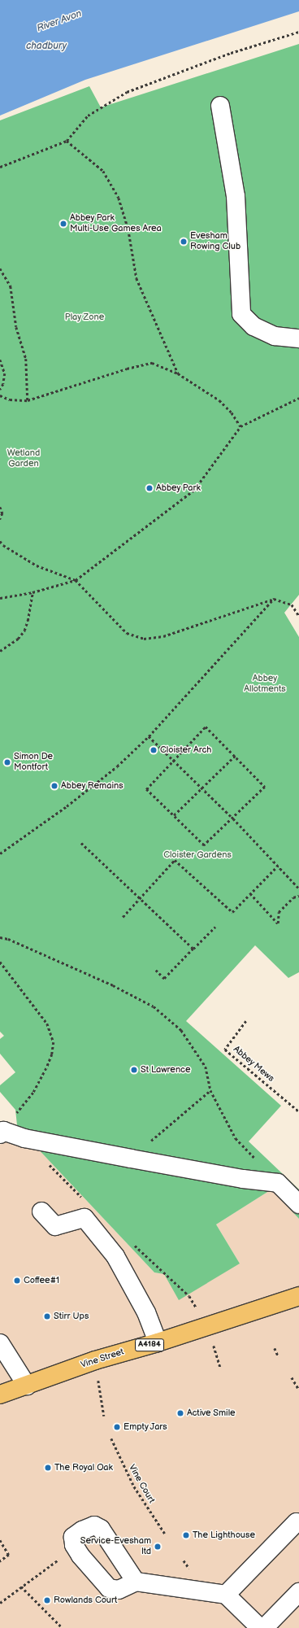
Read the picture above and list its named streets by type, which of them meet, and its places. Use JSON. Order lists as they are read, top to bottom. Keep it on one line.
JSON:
{"streets":{"main road":["A4184","Vine Street"],"path":["Abbey Mews","Vine Court"]},"water":["River Avon","chadbury"],"parks":["Play Zone","Wetland Garden","Abbey Allotments","Cloister Gardens"],"places":["Abbey Park Multi-Use Games Area","Evesham Rowing Club","Abbey Park","Cloister Arch","Simon De Montfort","Abbey Remains","St Lawrence","Coffee#1","Stirr Ups","Active Smile","Empty Jars","The Royal Oak","The Lighthouse","Service-Evesham ltd","Rowlands Court"]}
